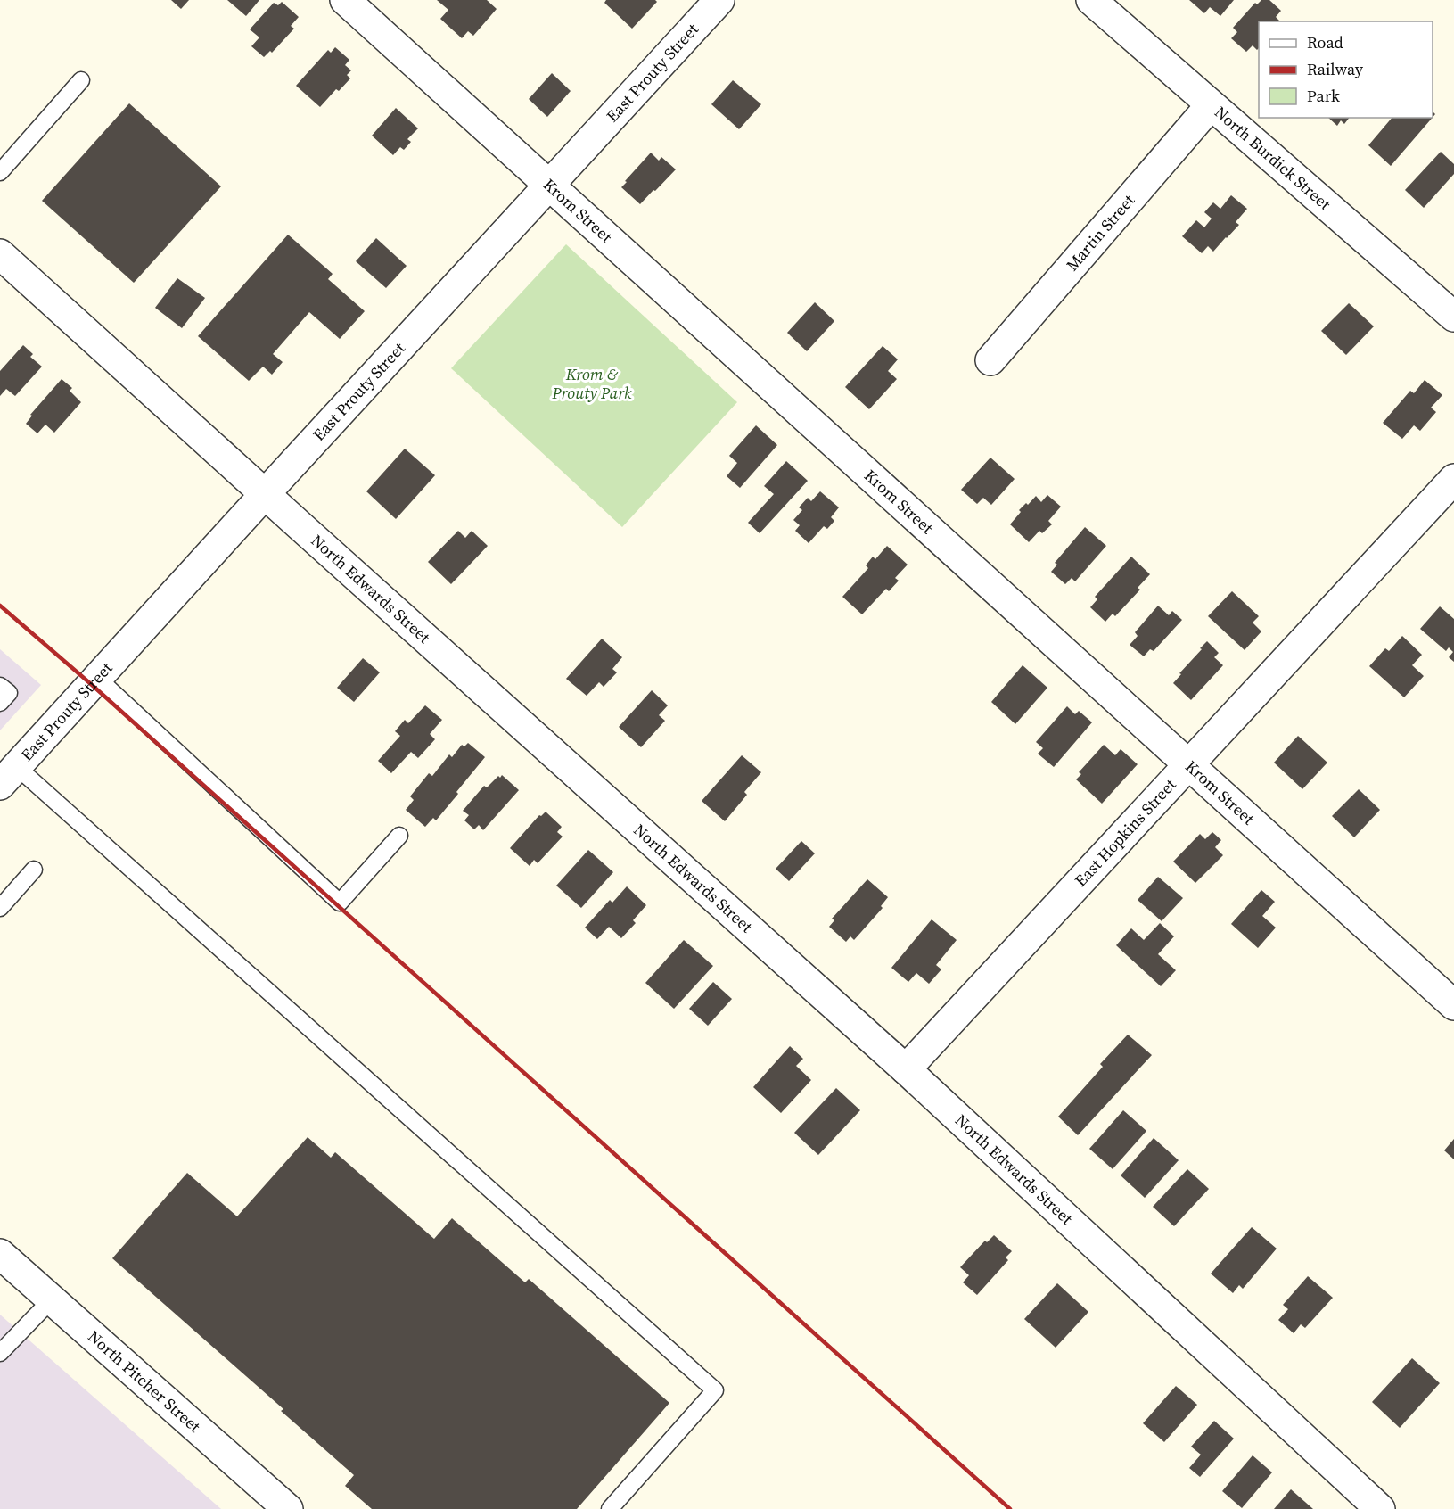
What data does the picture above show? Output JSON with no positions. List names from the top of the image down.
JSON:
{
  "streets": {
    "street": [
      "East Prouty Street",
      "North Burdick Street",
      "Krom Street",
      "Martin Street",
      "North Edwards Street",
      "East Hopkins Street",
      "North Pitcher Street"
    ]
  },
  "crossings": [
    ["East Prouty Street", "Krom Street"],
    ["East Prouty Street", "North Edwards Street"],
    ["North Burdick Street", "Martin Street"],
    ["Krom Street", "East Hopkins Street"],
    ["North Edwards Street", "East Hopkins Street"]
  ],
  "parks": ["Krom & Prouty Park"],
  "legend": ["Road", "Railway", "Park"]
}
